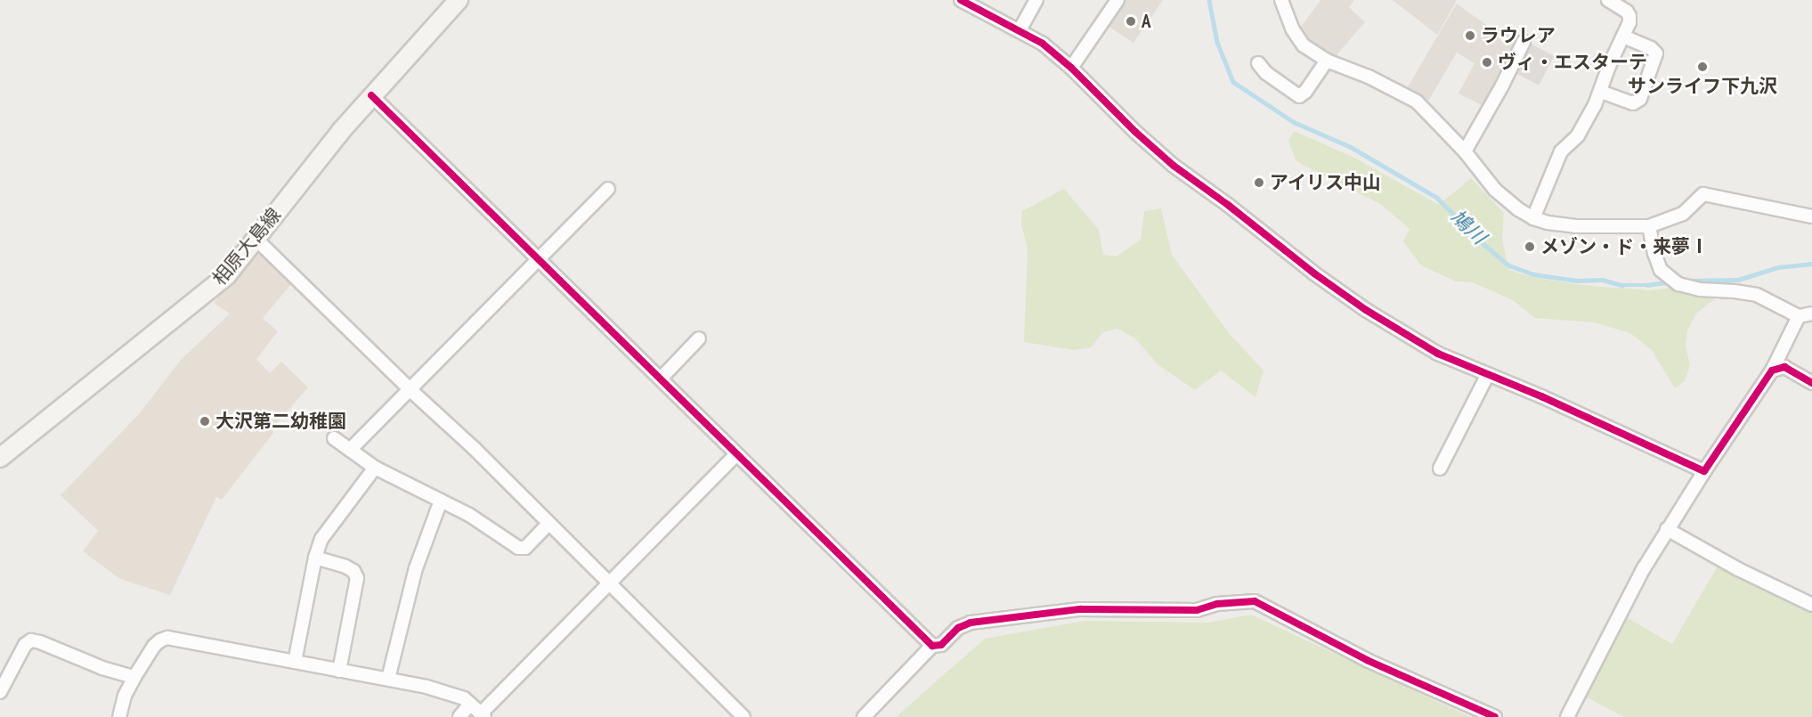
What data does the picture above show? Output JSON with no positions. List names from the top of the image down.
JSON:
{
  "streets": {
    "street": ["相原大島線"]
  },
  "water": ["鳩川"],
  "places": [
    "A",
    "ラウレア",
    "ヴィ・エスターテ",
    "サンライフ下九沢",
    "アイリス中山",
    "メゾン・ド・来夢Ⅰ",
    "大沢第二幼稚園"
  ]
}
